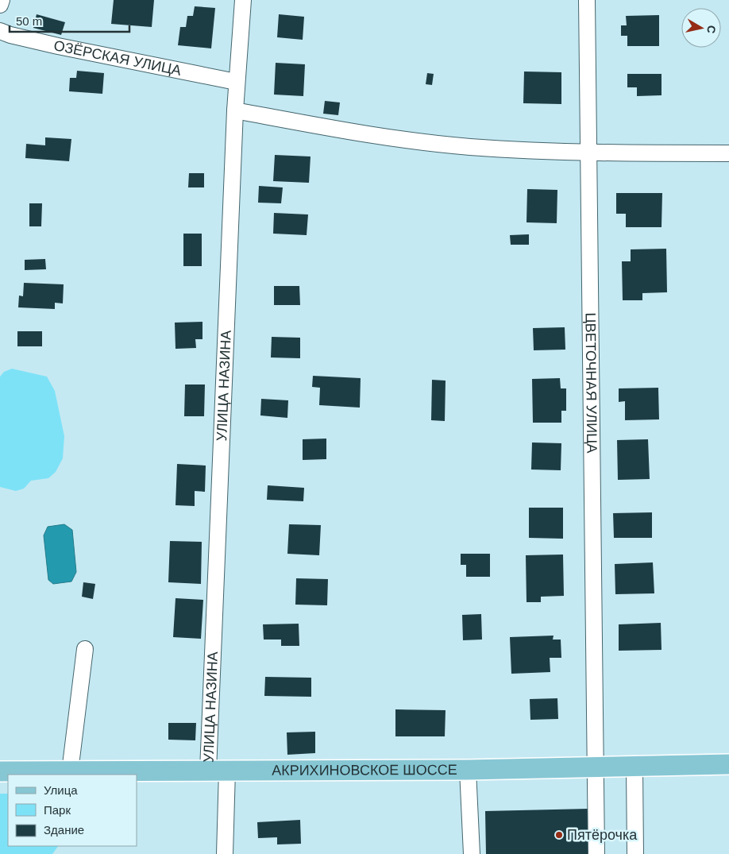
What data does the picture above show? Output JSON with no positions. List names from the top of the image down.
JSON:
{
  "streets": {
    "main road": ["АКРИХИНОВСКОЕ ШОССЕ"],
    "street": ["ОЗЁРСКАЯ УЛИЦА", "ЦВЕТОЧНАЯ УЛИЦА", "УЛИЦА НАЗИНА"]
  },
  "crossings": [
    ["ОЗЁРСКАЯ УЛИЦА", "УЛИЦА НАЗИНА"],
    ["ЦВЕТОЧНАЯ УЛИЦА", "АКРИХИНОВСКОЕ ШОССЕ"],
    ["УЛИЦА НАЗИНА", "АКРИХИНОВСКОЕ ШОССЕ"]
  ],
  "places": ["Пятёрочка"],
  "legend": ["Улица", "Парк", "Здание"],
  "scale_bar": "50 m",
  "north": "right"
}
